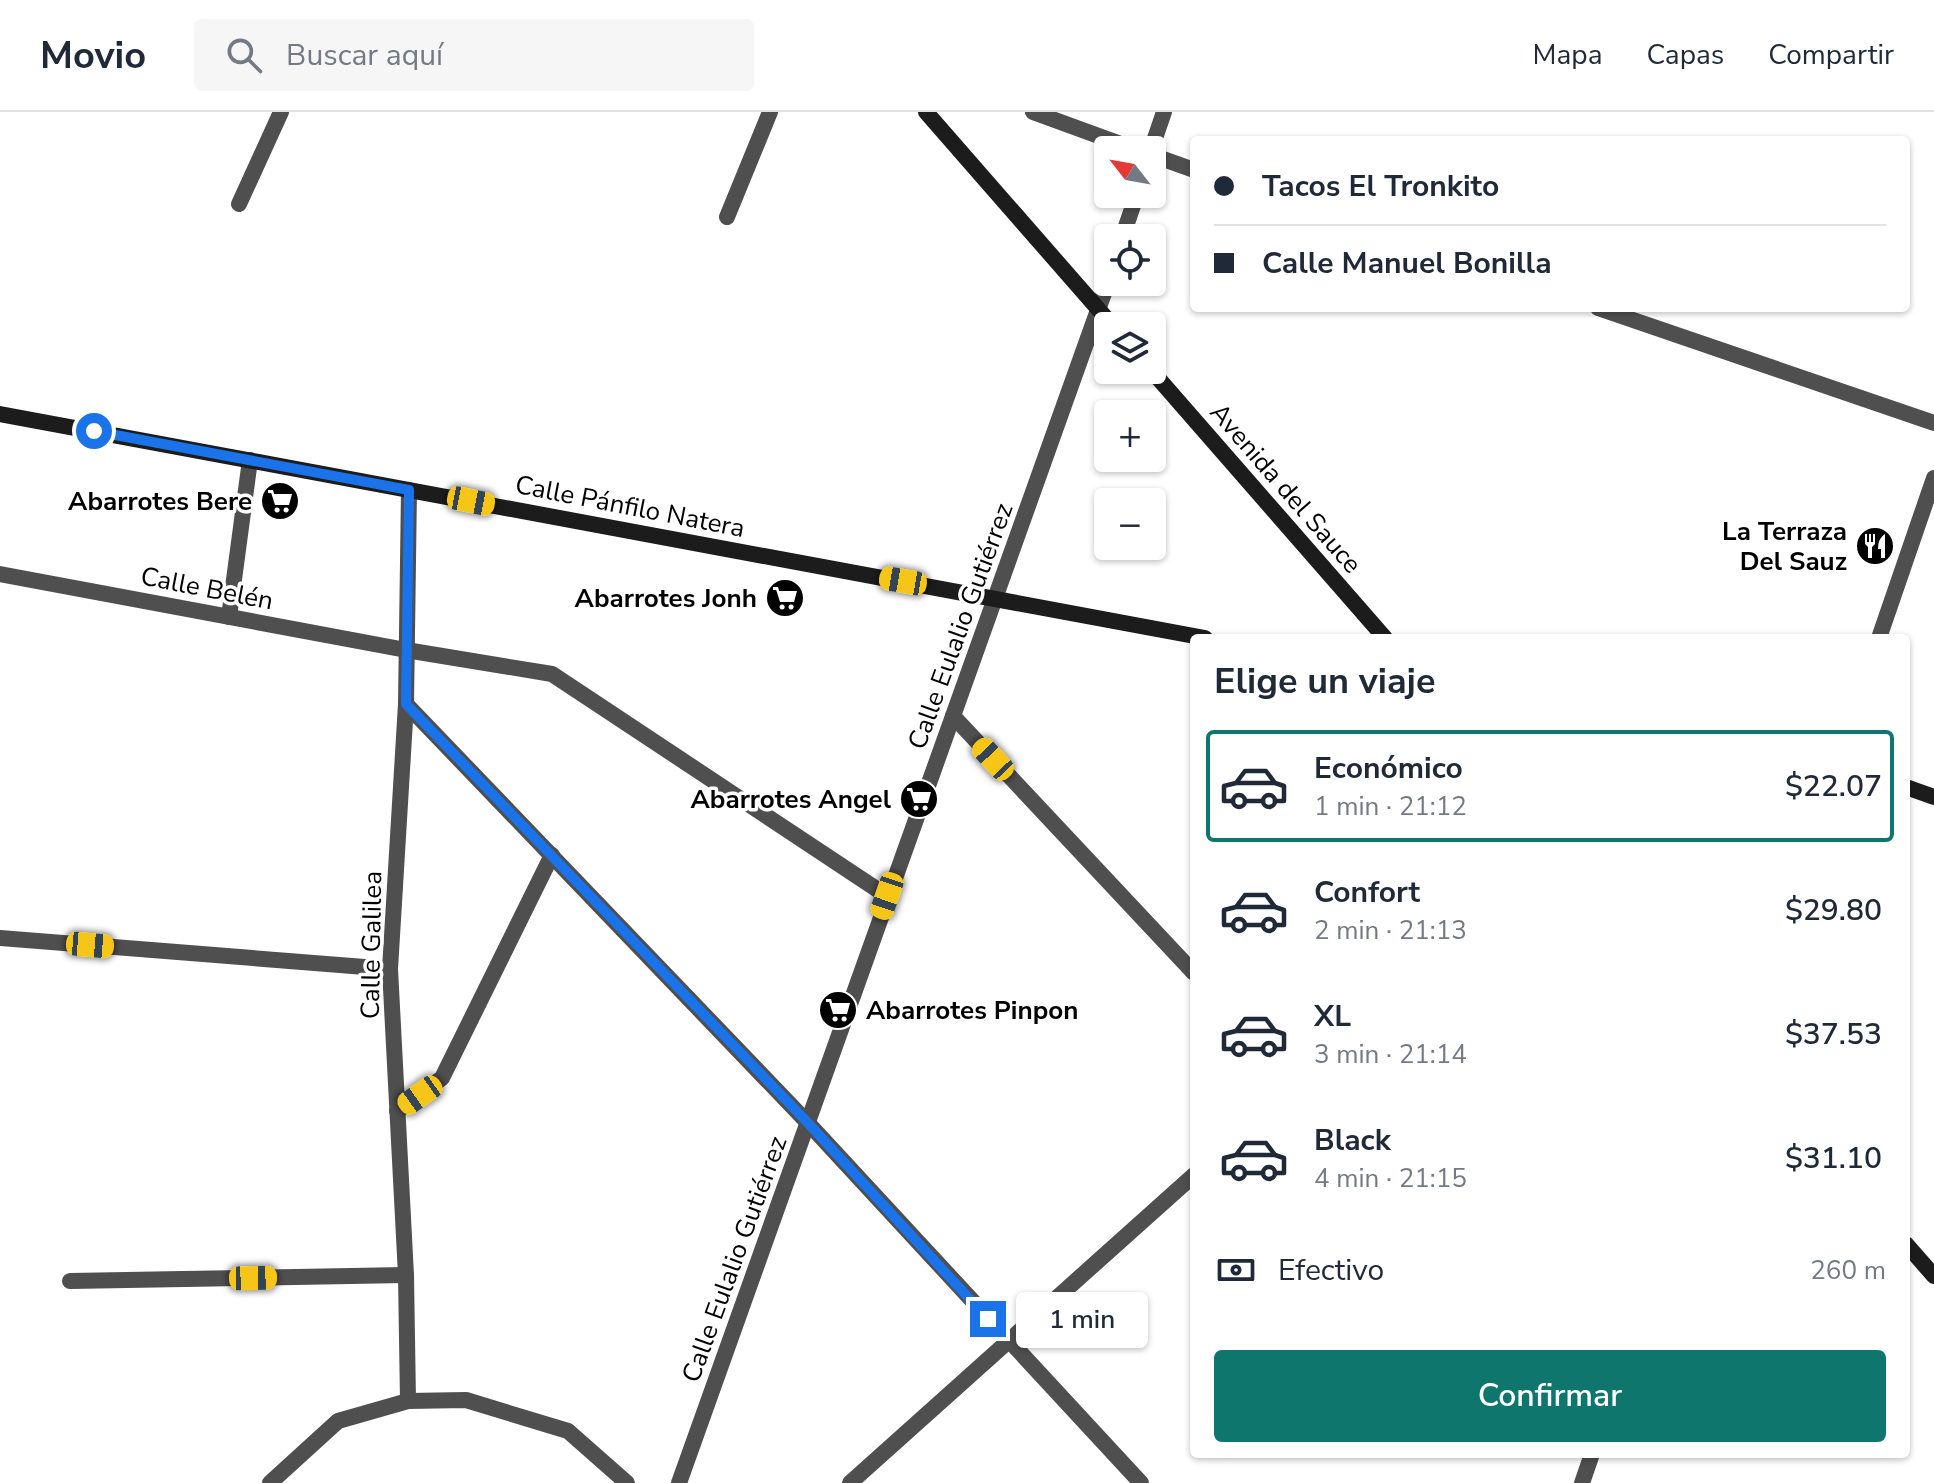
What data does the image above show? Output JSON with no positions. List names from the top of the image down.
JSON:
{
  "streets": {
    "main road": ["Avenida del Sauce", "Calle Pánfilo Natera"],
    "street": ["Calle Belén", "Calle Eulalio Gutiérrez", "Calle Galilea"]
  },
  "crossings": [
    ["Calle Pánfilo Natera", "Calle Eulalio Gutiérrez"],
    ["Calle Pánfilo Natera", "Calle Galilea"],
    ["Calle Belén", "Calle Eulalio Gutiérrez"],
    ["Calle Belén", "Calle Galilea"]
  ],
  "places": {
    "supermarket": [
      "Abarrotes Bere",
      "Abarrotes Jonh",
      "Abarrotes Angel",
      "Abarrotes Pinpon"
    ],
    "restaurant": ["La Terraza Del Sauz"]
  },
  "north": "top left",
  "page": {
    "header": "Movio",
    "search": "Buscar aquí",
    "nav": ["Mapa", "Capas", "Compartir"],
    "map_buttons": ["+", "−"],
    "banner": ["Tacos El Tronkito", "Calle Manuel Bonilla"],
    "heading": "Elige un viaje",
    "list": [
      {
        "name": "Económico",
        "note": "1 min · 21:12",
        "value": "$22.07"
      },
      {
        "name": "Confort",
        "note": "2 min · 21:13",
        "value": "$29.80"
      },
      {
        "name": "XL",
        "note": "3 min · 21:14",
        "value": "$37.53"
      },
      {
        "name": "Black",
        "note": "4 min · 21:15",
        "value": "$31.10"
      }
    ],
    "pay": ["Efectivo", "260 m"],
    "bubble": "1 min",
    "buttons": "Confirmar"
  }
}
